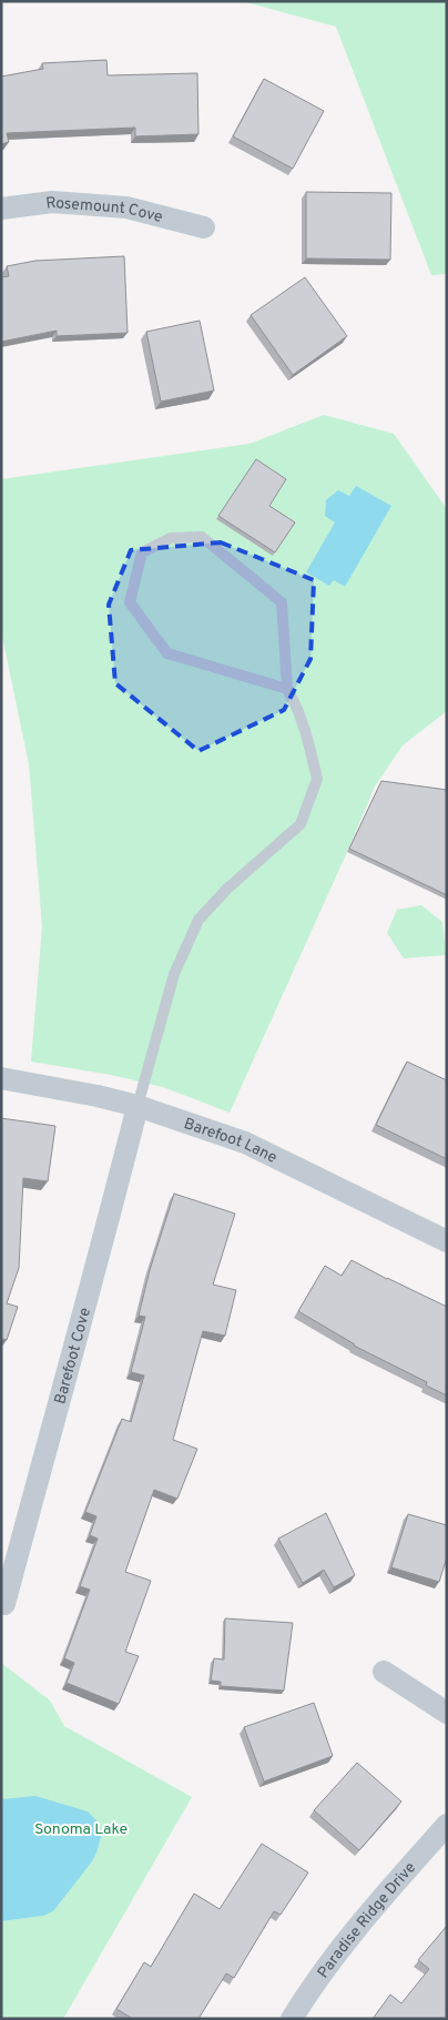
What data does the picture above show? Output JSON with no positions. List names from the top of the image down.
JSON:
{
  "streets": {
    "street": [
      "Rosemount Cove",
      "Barefoot Lane",
      "Barefoot Cove",
      "Paradise Ridge Drive"
    ]
  },
  "crossings": [
    ["Barefoot Lane", "Barefoot Cove"]
  ],
  "parks": ["Sonoma Lake"]
}
